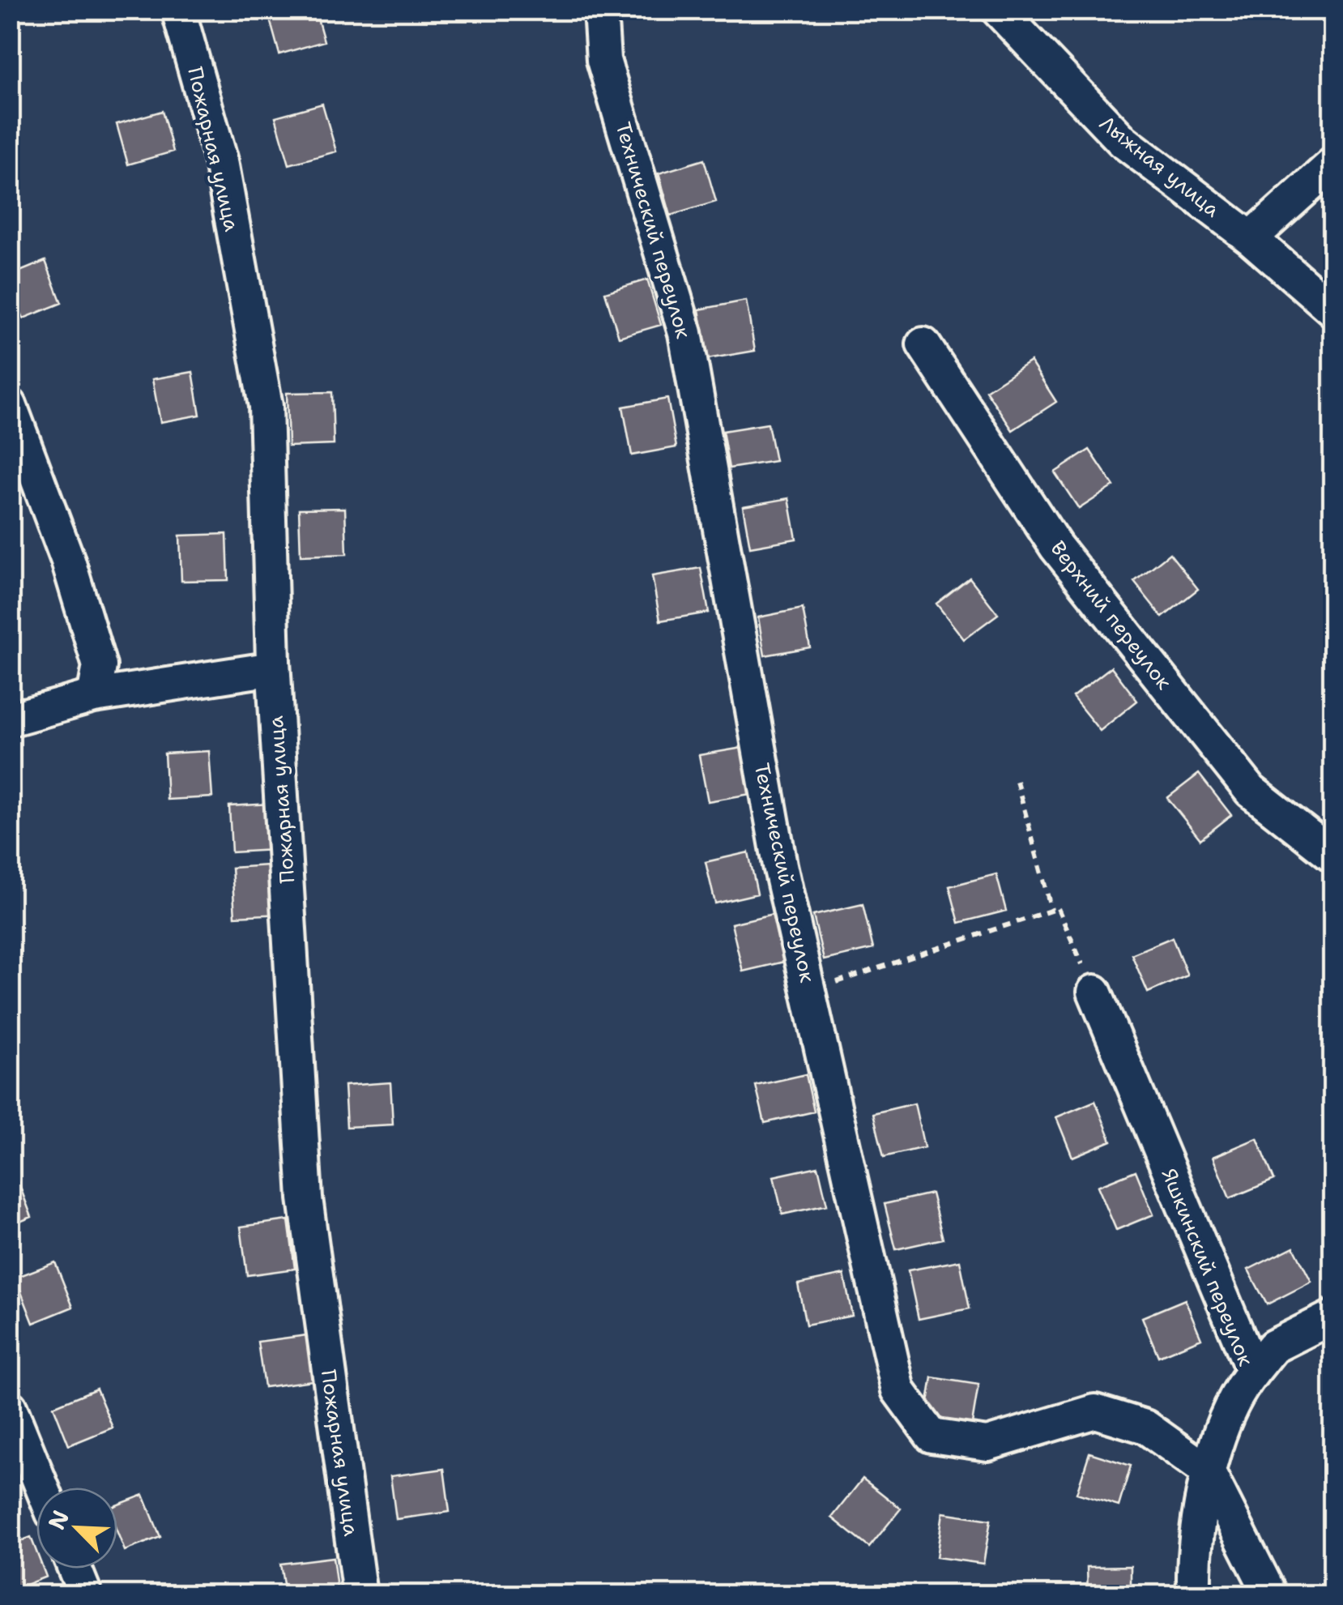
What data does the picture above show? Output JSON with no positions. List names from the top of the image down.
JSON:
{
  "streets": {
    "street": [
      "Пожарная улица",
      "Лыжная улица",
      "Технический переулок",
      "Верхний переулок",
      "Яшкинский переулок"
    ]
  },
  "crossings": [
    ["Технический переулок", "Яшкинский переулок"]
  ],
  "north": "top left"
}
